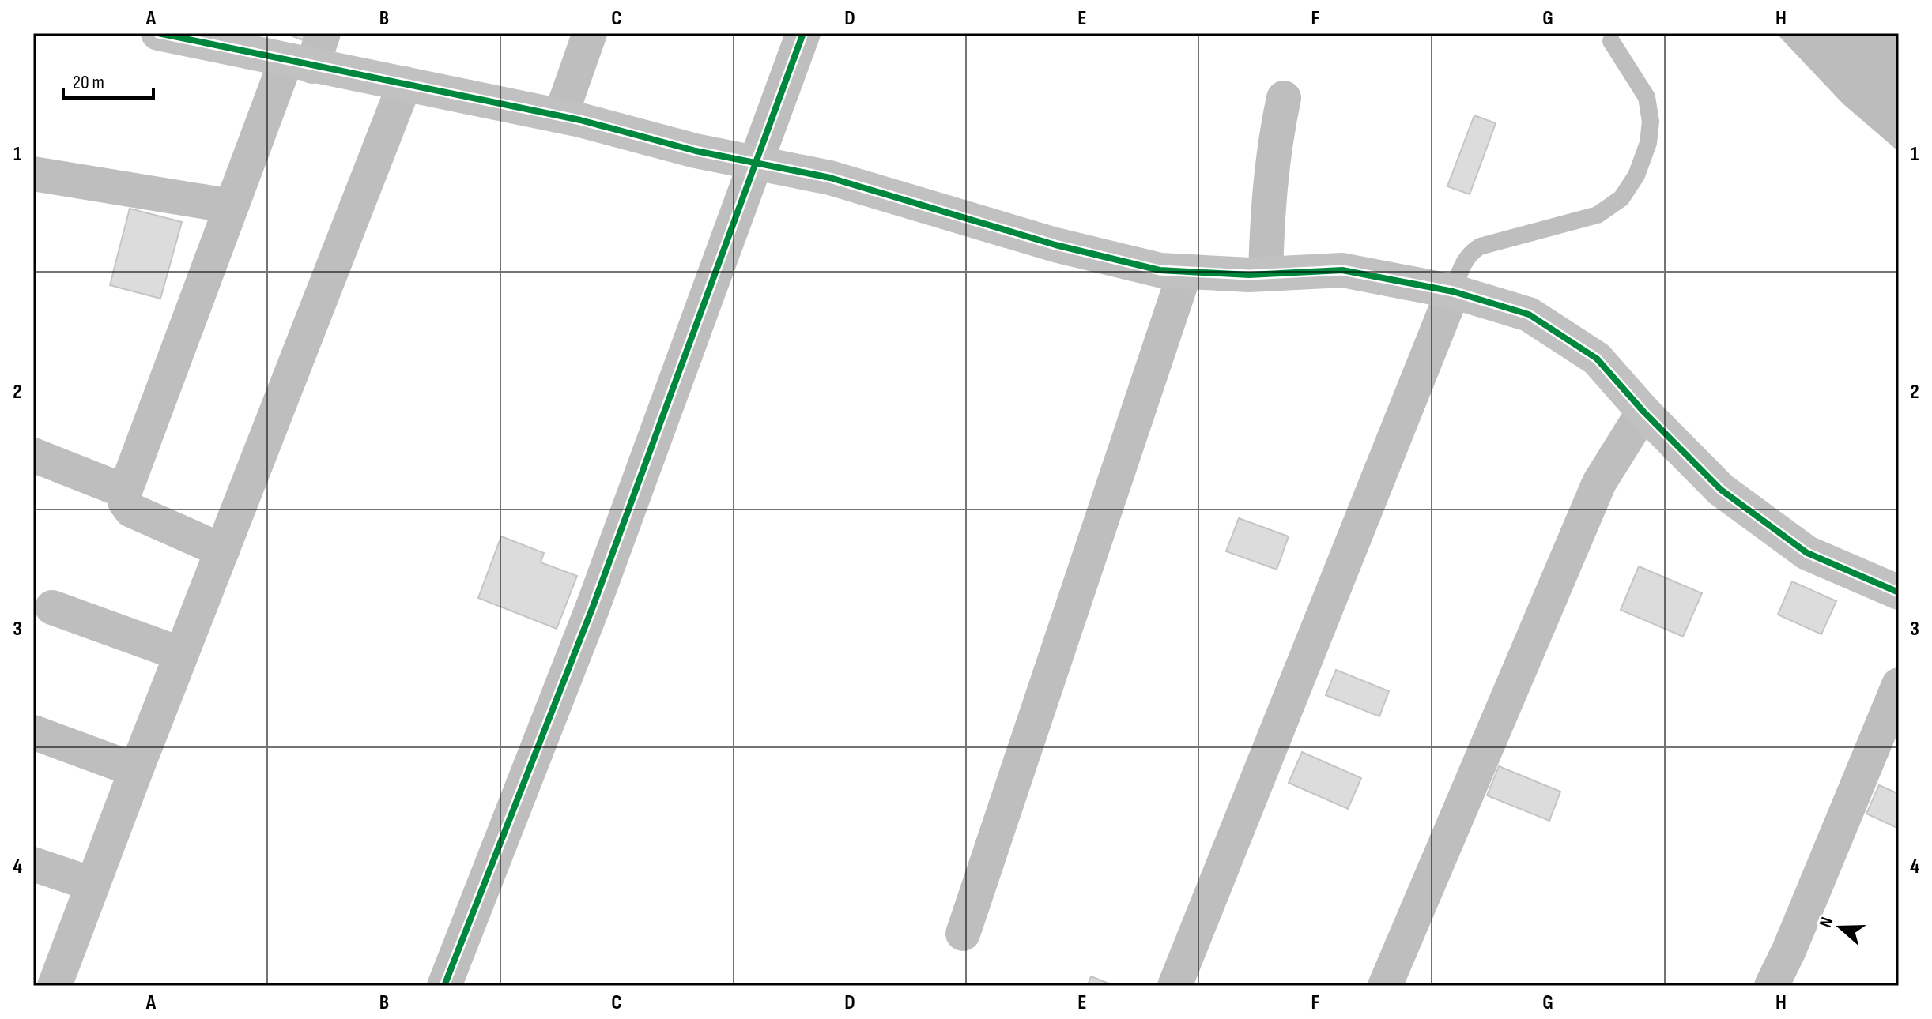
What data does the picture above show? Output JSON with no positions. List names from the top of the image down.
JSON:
{
  "scale_bar": "20 m",
  "north": "left",
  "grid": {
    "columns": [
      "A",
      "B",
      "C",
      "D",
      "E",
      "F",
      "G",
      "H"
    ],
    "rows": [
      "1",
      "2",
      "3",
      "4"
    ]
  }
}
